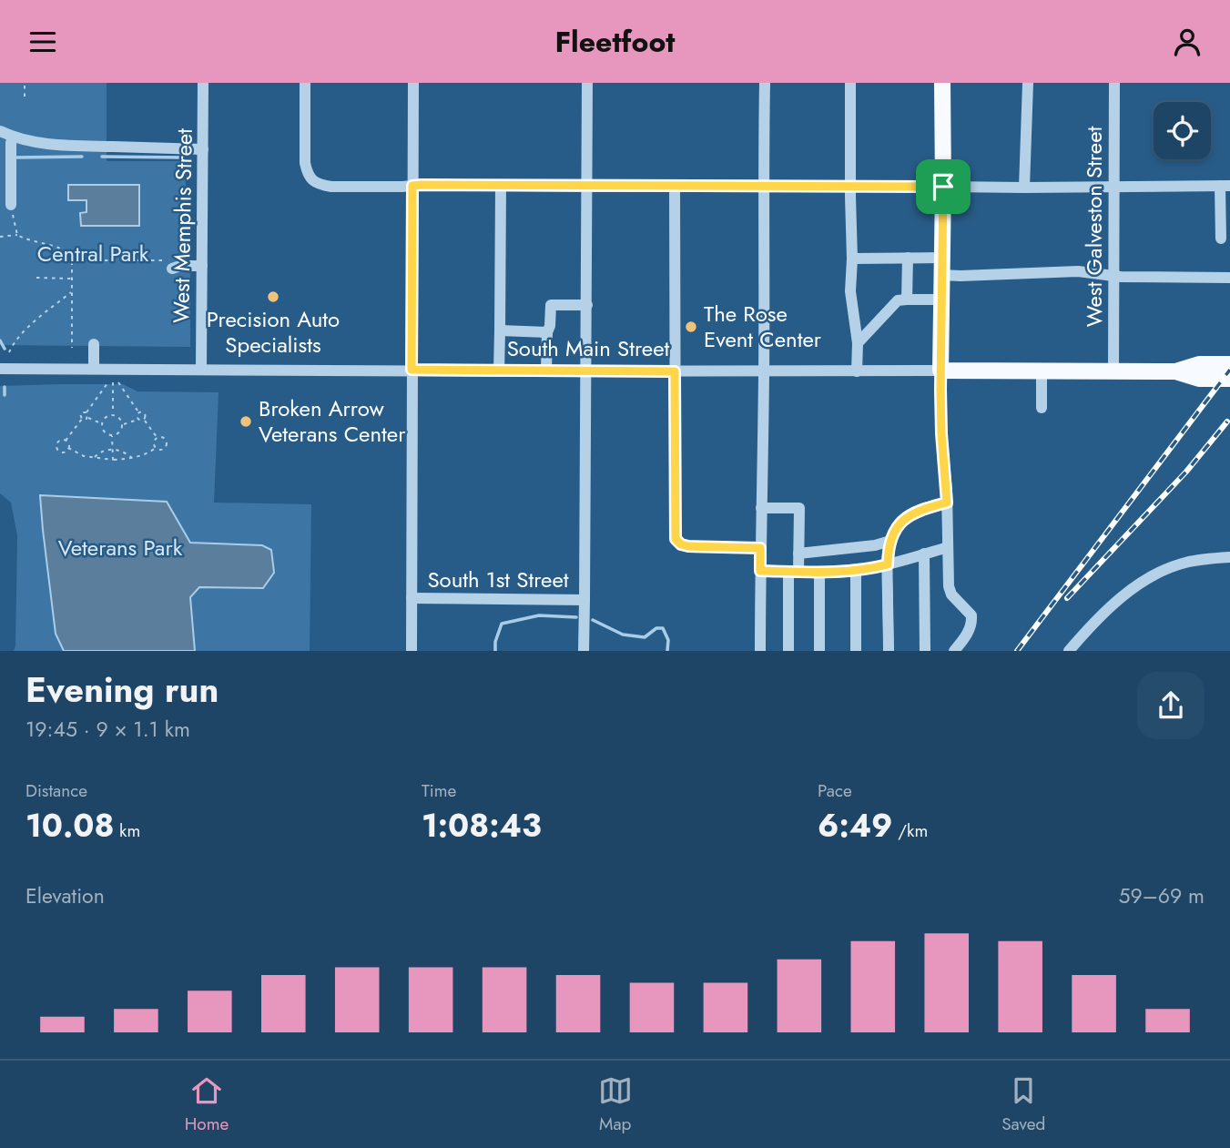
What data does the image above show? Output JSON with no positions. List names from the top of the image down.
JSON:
{
  "streets": {
    "main road": ["South Main Street"],
    "street": ["West Memphis Street", "West Galveston Street", "South 1st Street"]
  },
  "crossings": [
    ["West Memphis Street", "South Main Street"],
    ["West Galveston Street", "South Main Street"]
  ],
  "parks": ["Central Park", "Veterans Park"],
  "places": ["Precision Auto Specialists", "The Rose Event Center", "Broken Arrow Veterans Center"],
  "page": {
    "header": "Fleetfoot",
    "heading": ["Evening run", "19:45 · 9 × 1.1 km"],
    "stats": [
      ["Distance", "10.08 km"],
      ["Time", "1:08:43"],
      ["Pace", "6:49 /km"]
    ],
    "chart": ["Elevation", "59–69 m"],
    "tabs": ["Home", "Map", "Saved"]
  }
}
